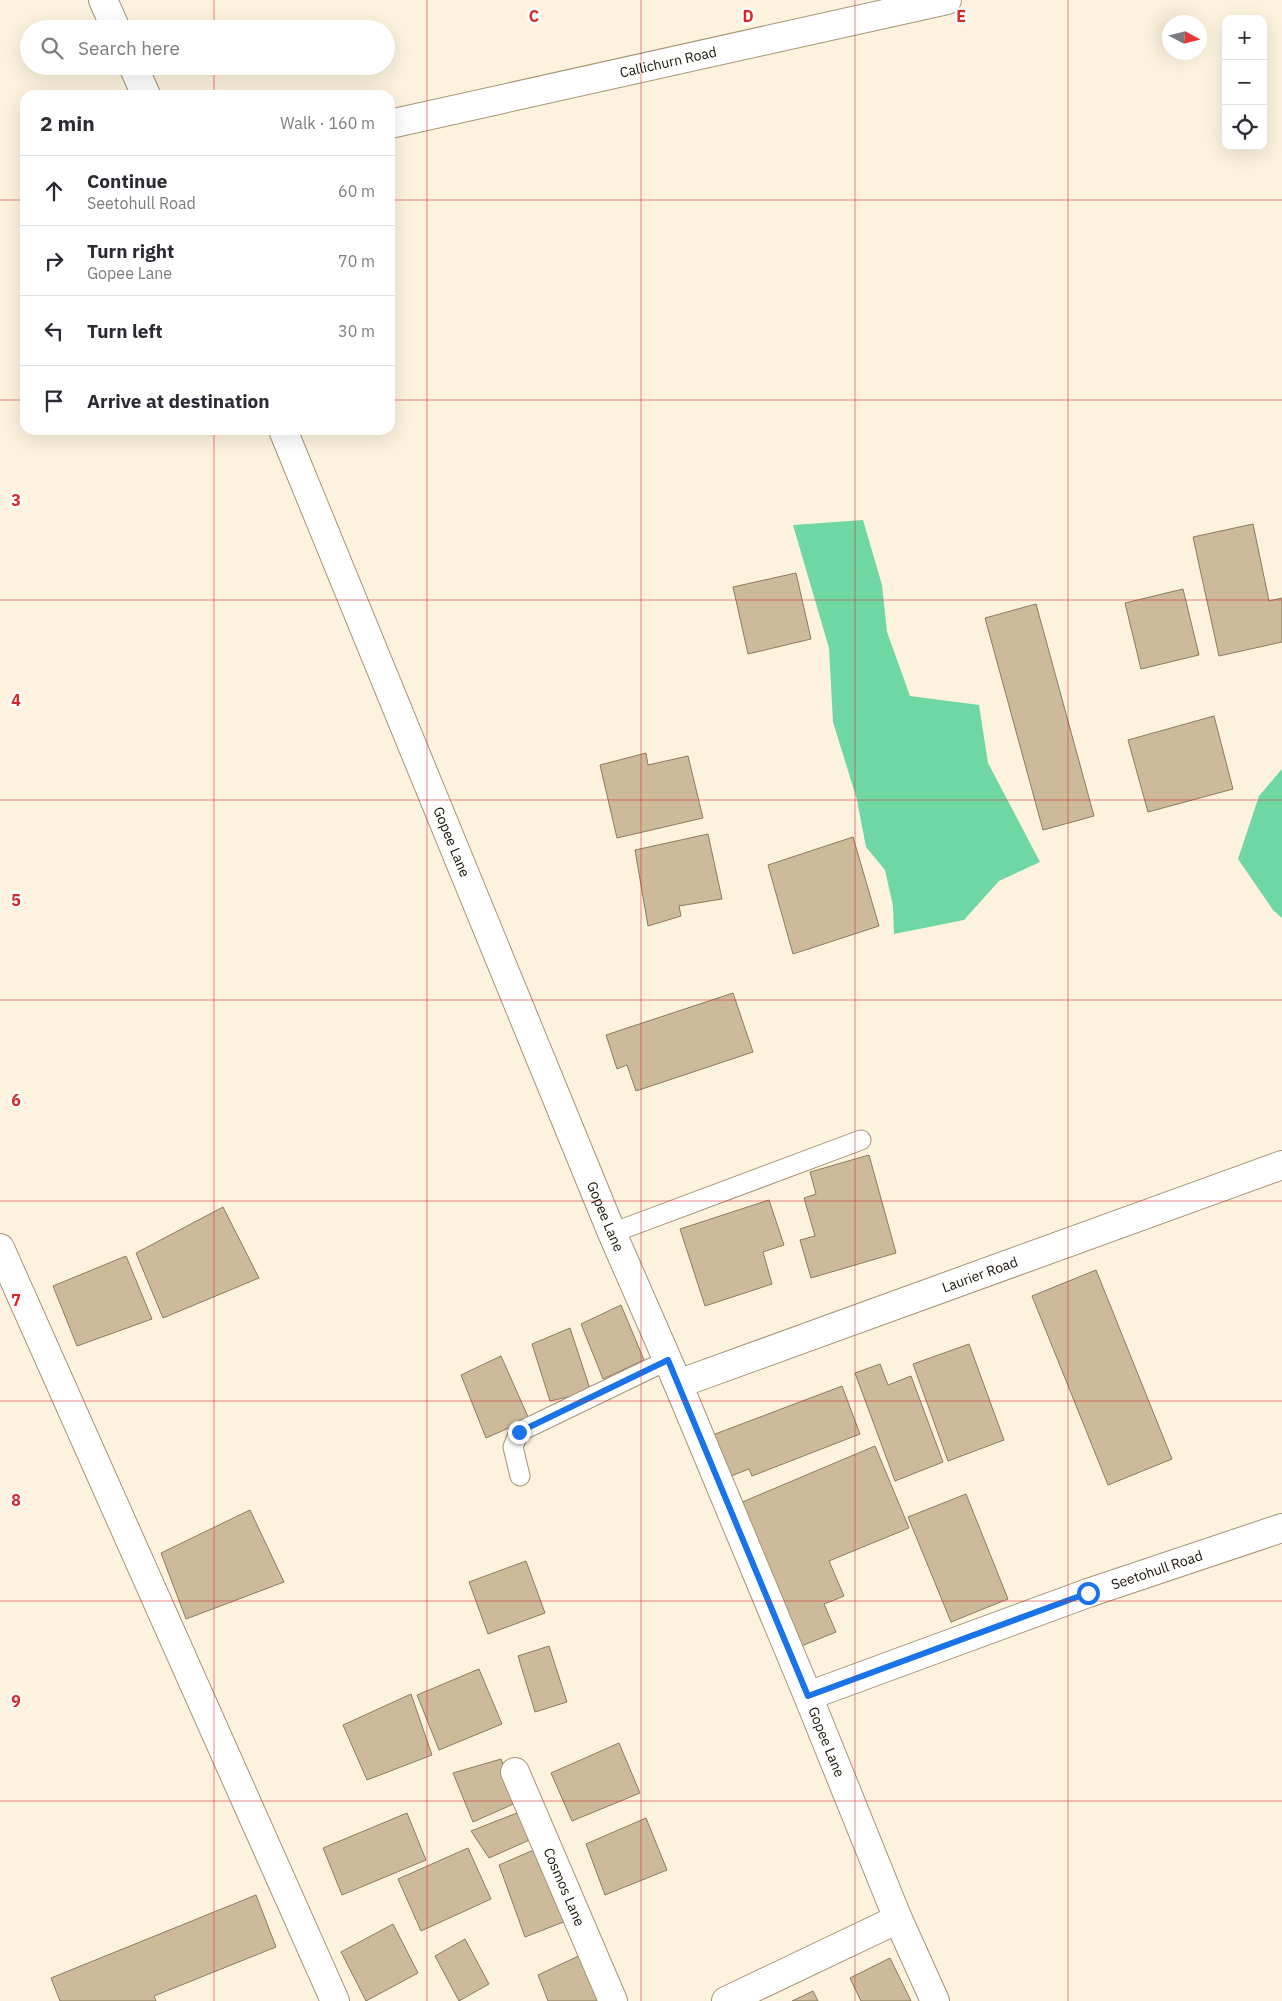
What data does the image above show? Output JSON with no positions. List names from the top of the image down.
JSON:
{
  "streets": {
    "street": [
      "Callichurn Road",
      "Gopee Lane",
      "Laurier Road",
      "Seetohull Road",
      "Cosmos Lane"
    ]
  },
  "crossings": [
    ["Gopee Lane", "Laurier Road"],
    ["Gopee Lane", "Seetohull Road"]
  ],
  "north": "right",
  "page": {
    "map_buttons": ["+", "−"],
    "search": "Search here",
    "heading": ["2 min", "Walk · 160 m"],
    "list": [
      ["Continue", "Seetohull Road", "60 m"],
      ["Turn right", "Gopee Lane", "70 m"],
      ["Turn left", "30 m"],
      "Arrive at destination"
    ]
  },
  "grid": {
    "columns": ["C", "D", "E"],
    "rows": [
      "3",
      "4",
      "5",
      "6",
      "7",
      "8",
      "9"
    ]
  }
}
